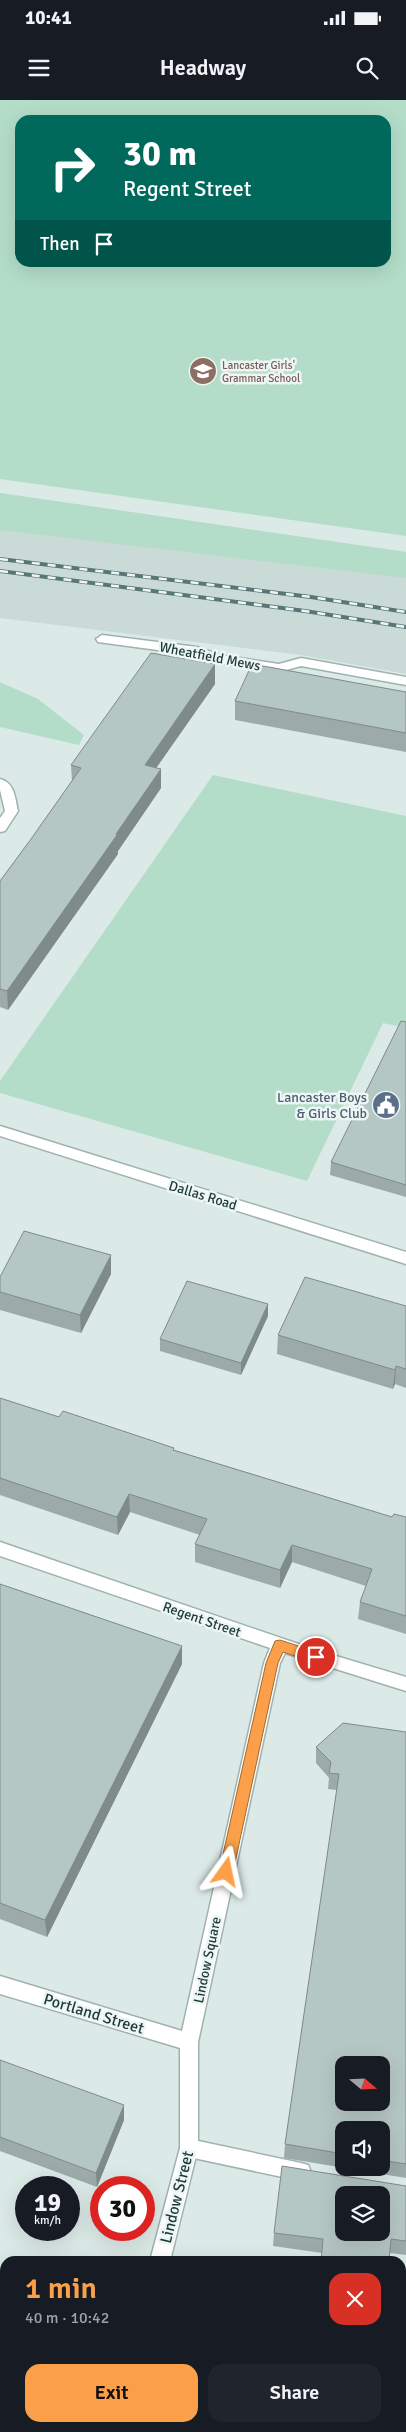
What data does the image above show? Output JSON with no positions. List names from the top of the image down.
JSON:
{
  "streets": {
    "street": [
      "Wheatfield Mews",
      "Dallas Road",
      "Regent Street",
      "Lindow Square",
      "Portland Street",
      "Lindow Street"
    ]
  },
  "crossings": [
    ["Regent Street", "Lindow Square"],
    ["Lindow Square", "Portland Street"],
    ["Lindow Square", "Lindow Street"],
    ["Portland Street", "Lindow Street"]
  ],
  "places": {
    "school or university": ["Lancaster Girls' Grammar School"],
    "public building": ["Lancaster Boys & Girls Club"]
  },
  "north": "right",
  "page": {
    "status": "10:41",
    "header": "Headway",
    "turn": ["30 m", "Regent Street"],
    "then": "Then",
    "speed": "19 km/h",
    "limit": "30",
    "heading": ["1 min", "40 m · 10:42"],
    "buttons": ["Exit", "Share"]
  }
}
